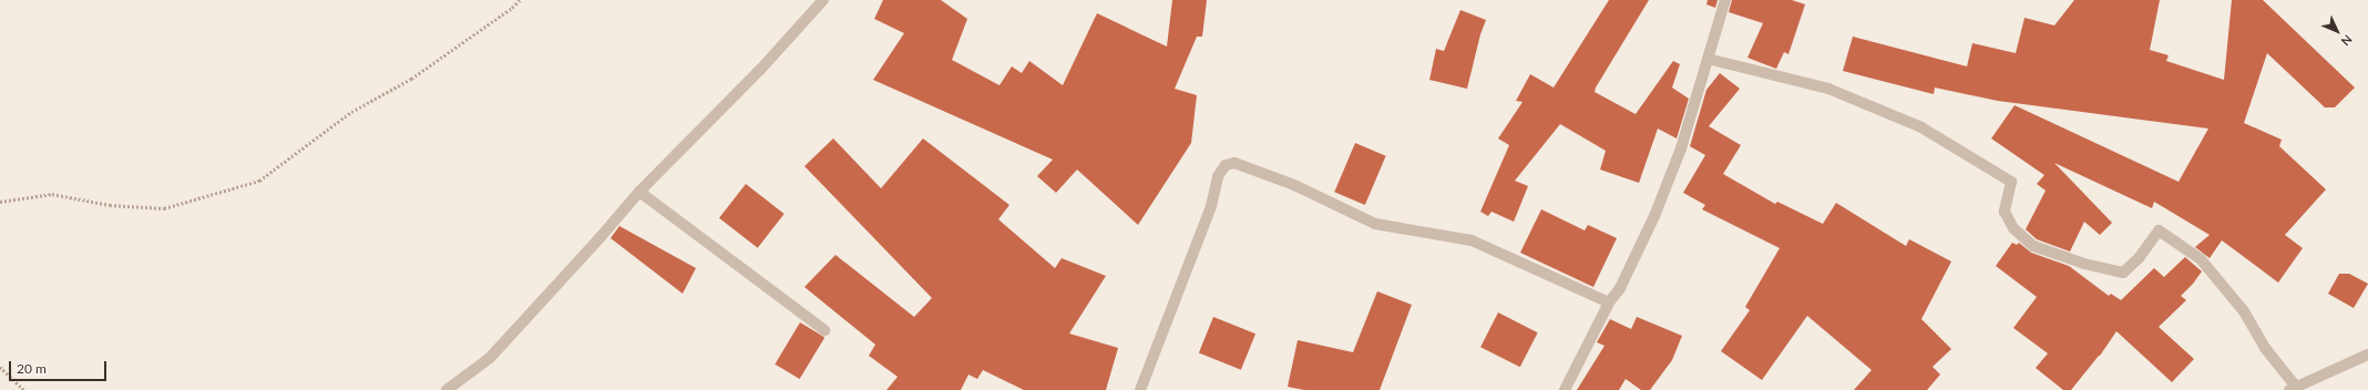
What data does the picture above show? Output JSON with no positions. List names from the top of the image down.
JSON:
{
  "scale_bar": "20 m",
  "north": "bottom right"
}
